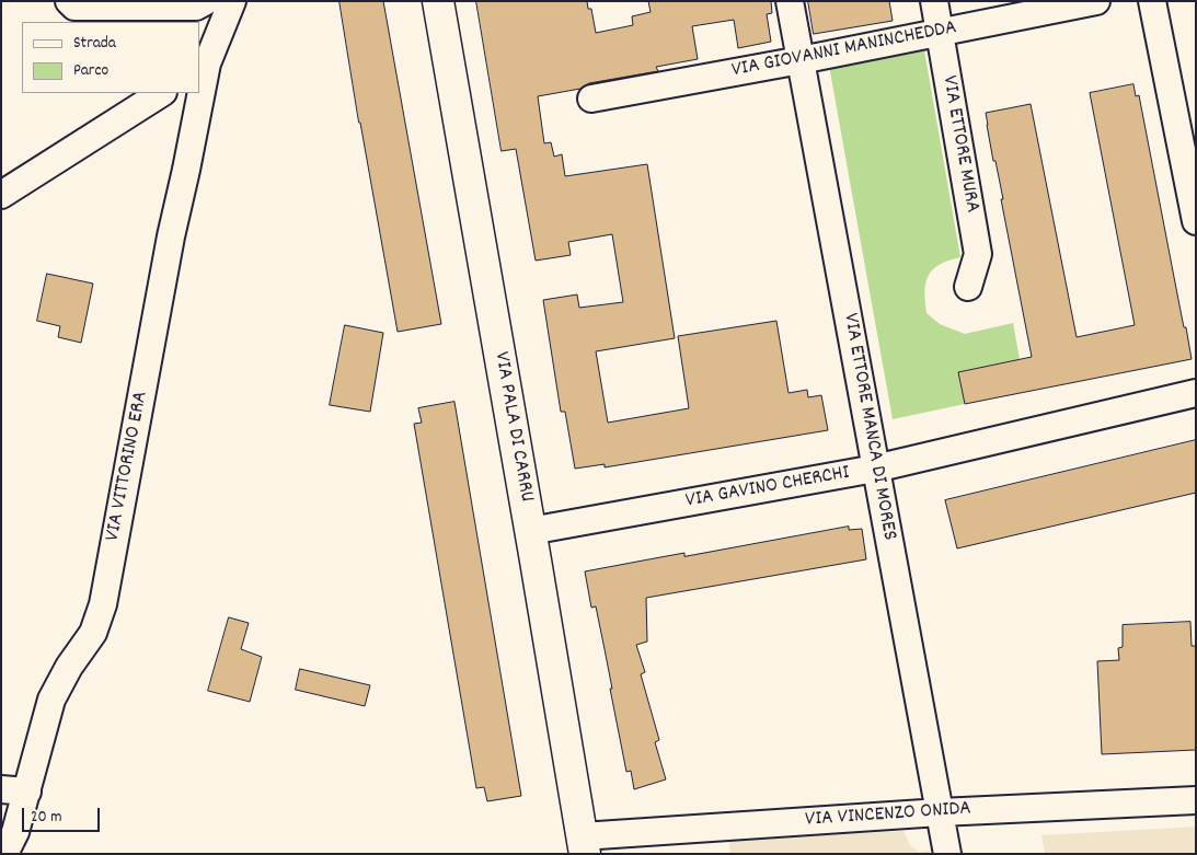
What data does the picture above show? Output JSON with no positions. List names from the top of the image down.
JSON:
{
  "streets": {
    "street": [
      "VIA GIOVANNI MANINCHEDDA",
      "VIA ETTORE MURA",
      "VIA PALA DI CARRU",
      "VIA ETTORE MANCA DI MORES",
      "VIA VITTORINO ERA",
      "VIA GAVINO CHERCHI",
      "VIA VINCENZO ONIDA"
    ]
  },
  "crossings": [
    ["VIA GIOVANNI MANINCHEDDA", "VIA ETTORE MURA"],
    ["VIA GIOVANNI MANINCHEDDA", "VIA ETTORE MANCA DI MORES"],
    ["VIA PALA DI CARRU", "VIA GAVINO CHERCHI"],
    ["VIA PALA DI CARRU", "VIA VINCENZO ONIDA"],
    ["VIA ETTORE MANCA DI MORES", "VIA GAVINO CHERCHI"],
    ["VIA ETTORE MANCA DI MORES", "VIA VINCENZO ONIDA"]
  ],
  "legend": ["Strada", "Parco"],
  "scale_bar": "20 m"
}
